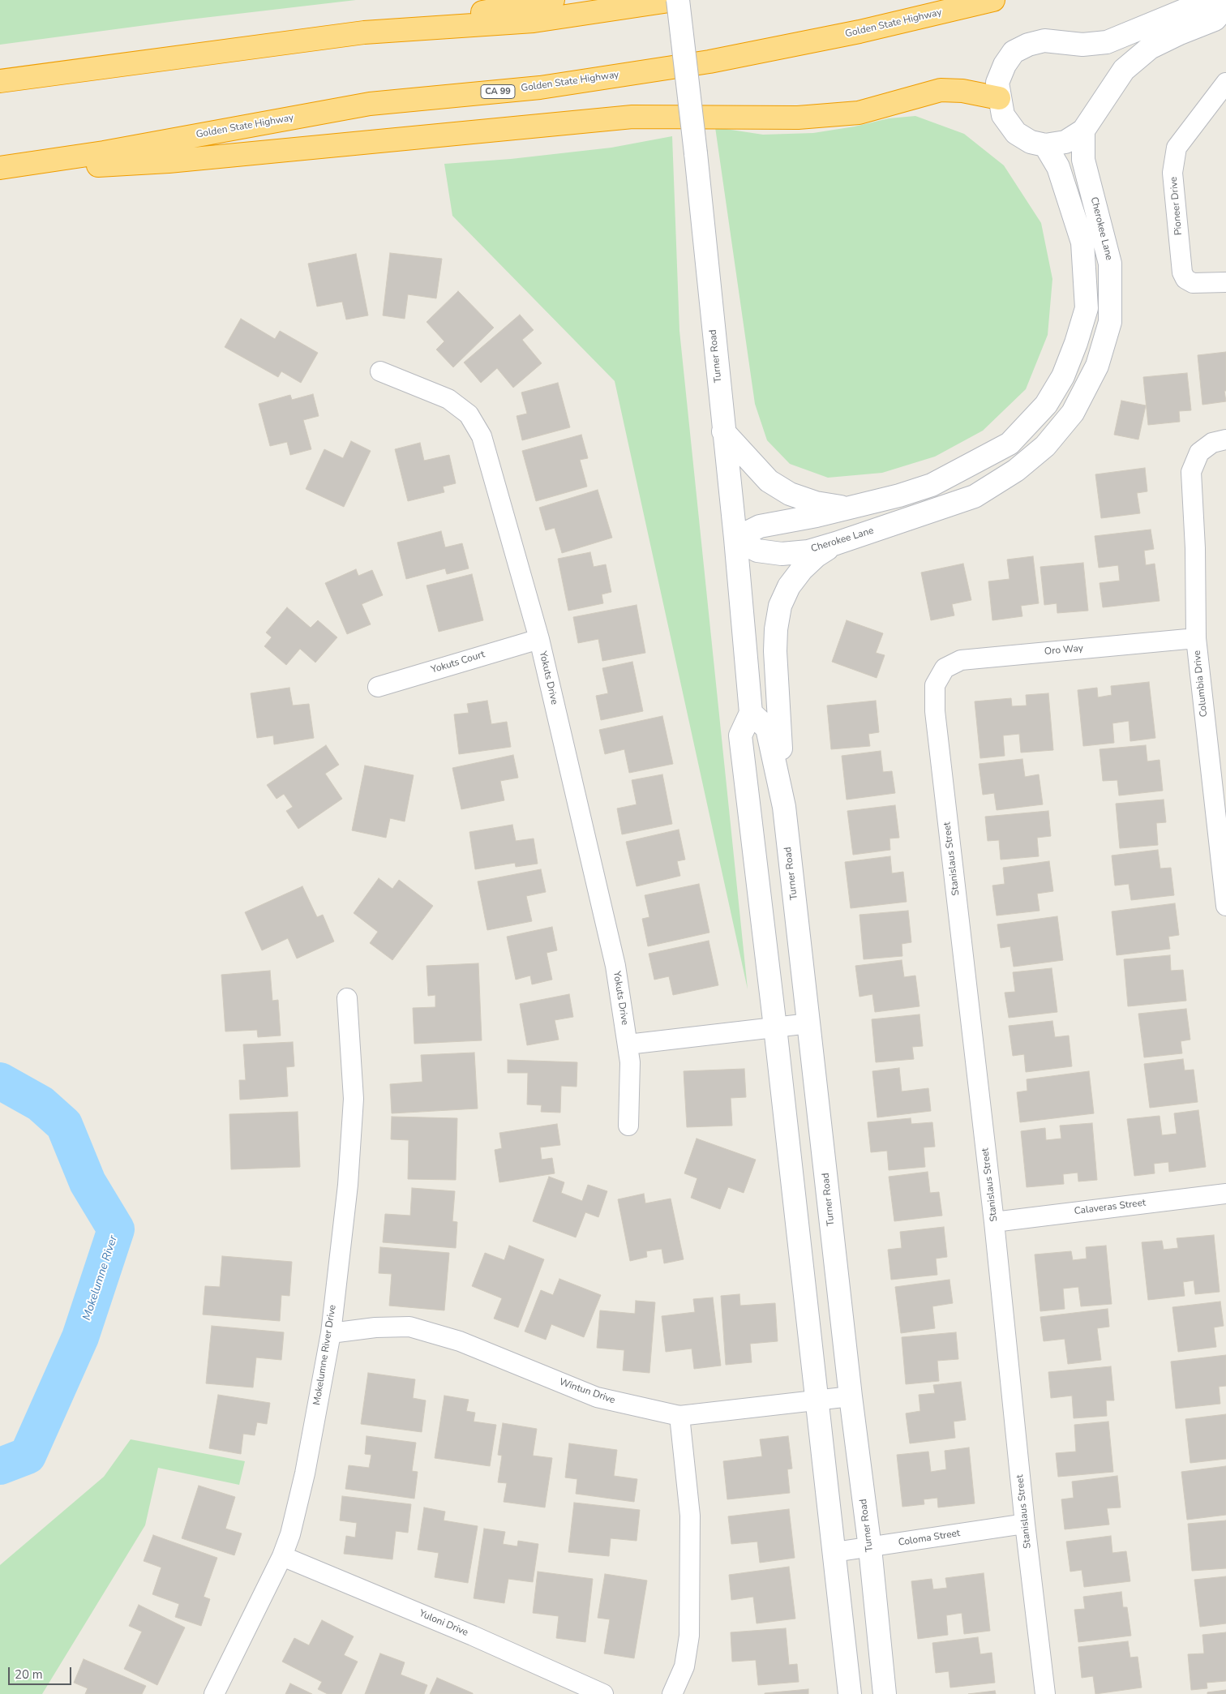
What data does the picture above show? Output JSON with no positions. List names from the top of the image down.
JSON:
{
  "streets": {
    "highway": ["Golden State Highway", "CA 99"],
    "main road": ["Cherokee Lane", "Turner Road"],
    "street": [
      "Pioneer Drive",
      "Oro Way",
      "Yokuts Court",
      "Yokuts Drive",
      "Columbia Drive",
      "Stanislaus Street",
      "Calaveras Street",
      "Mokelumne River Drive",
      "Wintun Drive",
      "Coloma Street",
      "Yuloni Drive"
    ]
  },
  "crossings": [
    ["Cherokee Lane", "Turner Road"],
    ["Turner Road", "Wintun Drive"],
    ["Turner Road", "Coloma Street"],
    ["Oro Way", "Columbia Drive"],
    ["Oro Way", "Stanislaus Street"],
    ["Yokuts Court", "Yokuts Drive"],
    ["Stanislaus Street", "Calaveras Street"],
    ["Stanislaus Street", "Coloma Street"],
    ["Mokelumne River Drive", "Wintun Drive"],
    ["Mokelumne River Drive", "Yuloni Drive"]
  ],
  "water": ["Mokelumne River"],
  "scale_bar": "20 m"
}
